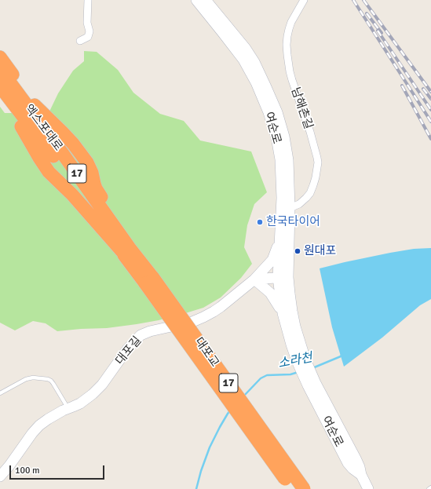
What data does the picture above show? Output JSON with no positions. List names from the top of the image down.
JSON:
{
  "streets": {
    "highway": ["엑스포대로", "17", "대포교"],
    "street": ["남해촌길", "여순로", "대포길"]
  },
  "crossings": [
    ["남해촌길", "여순로"],
    ["엑스포대로", "대포교"],
    ["여순로", "대포길"]
  ],
  "water": ["소라천"],
  "places": ["한국타이어", "원대포"],
  "scale_bar": "100 m"
}
